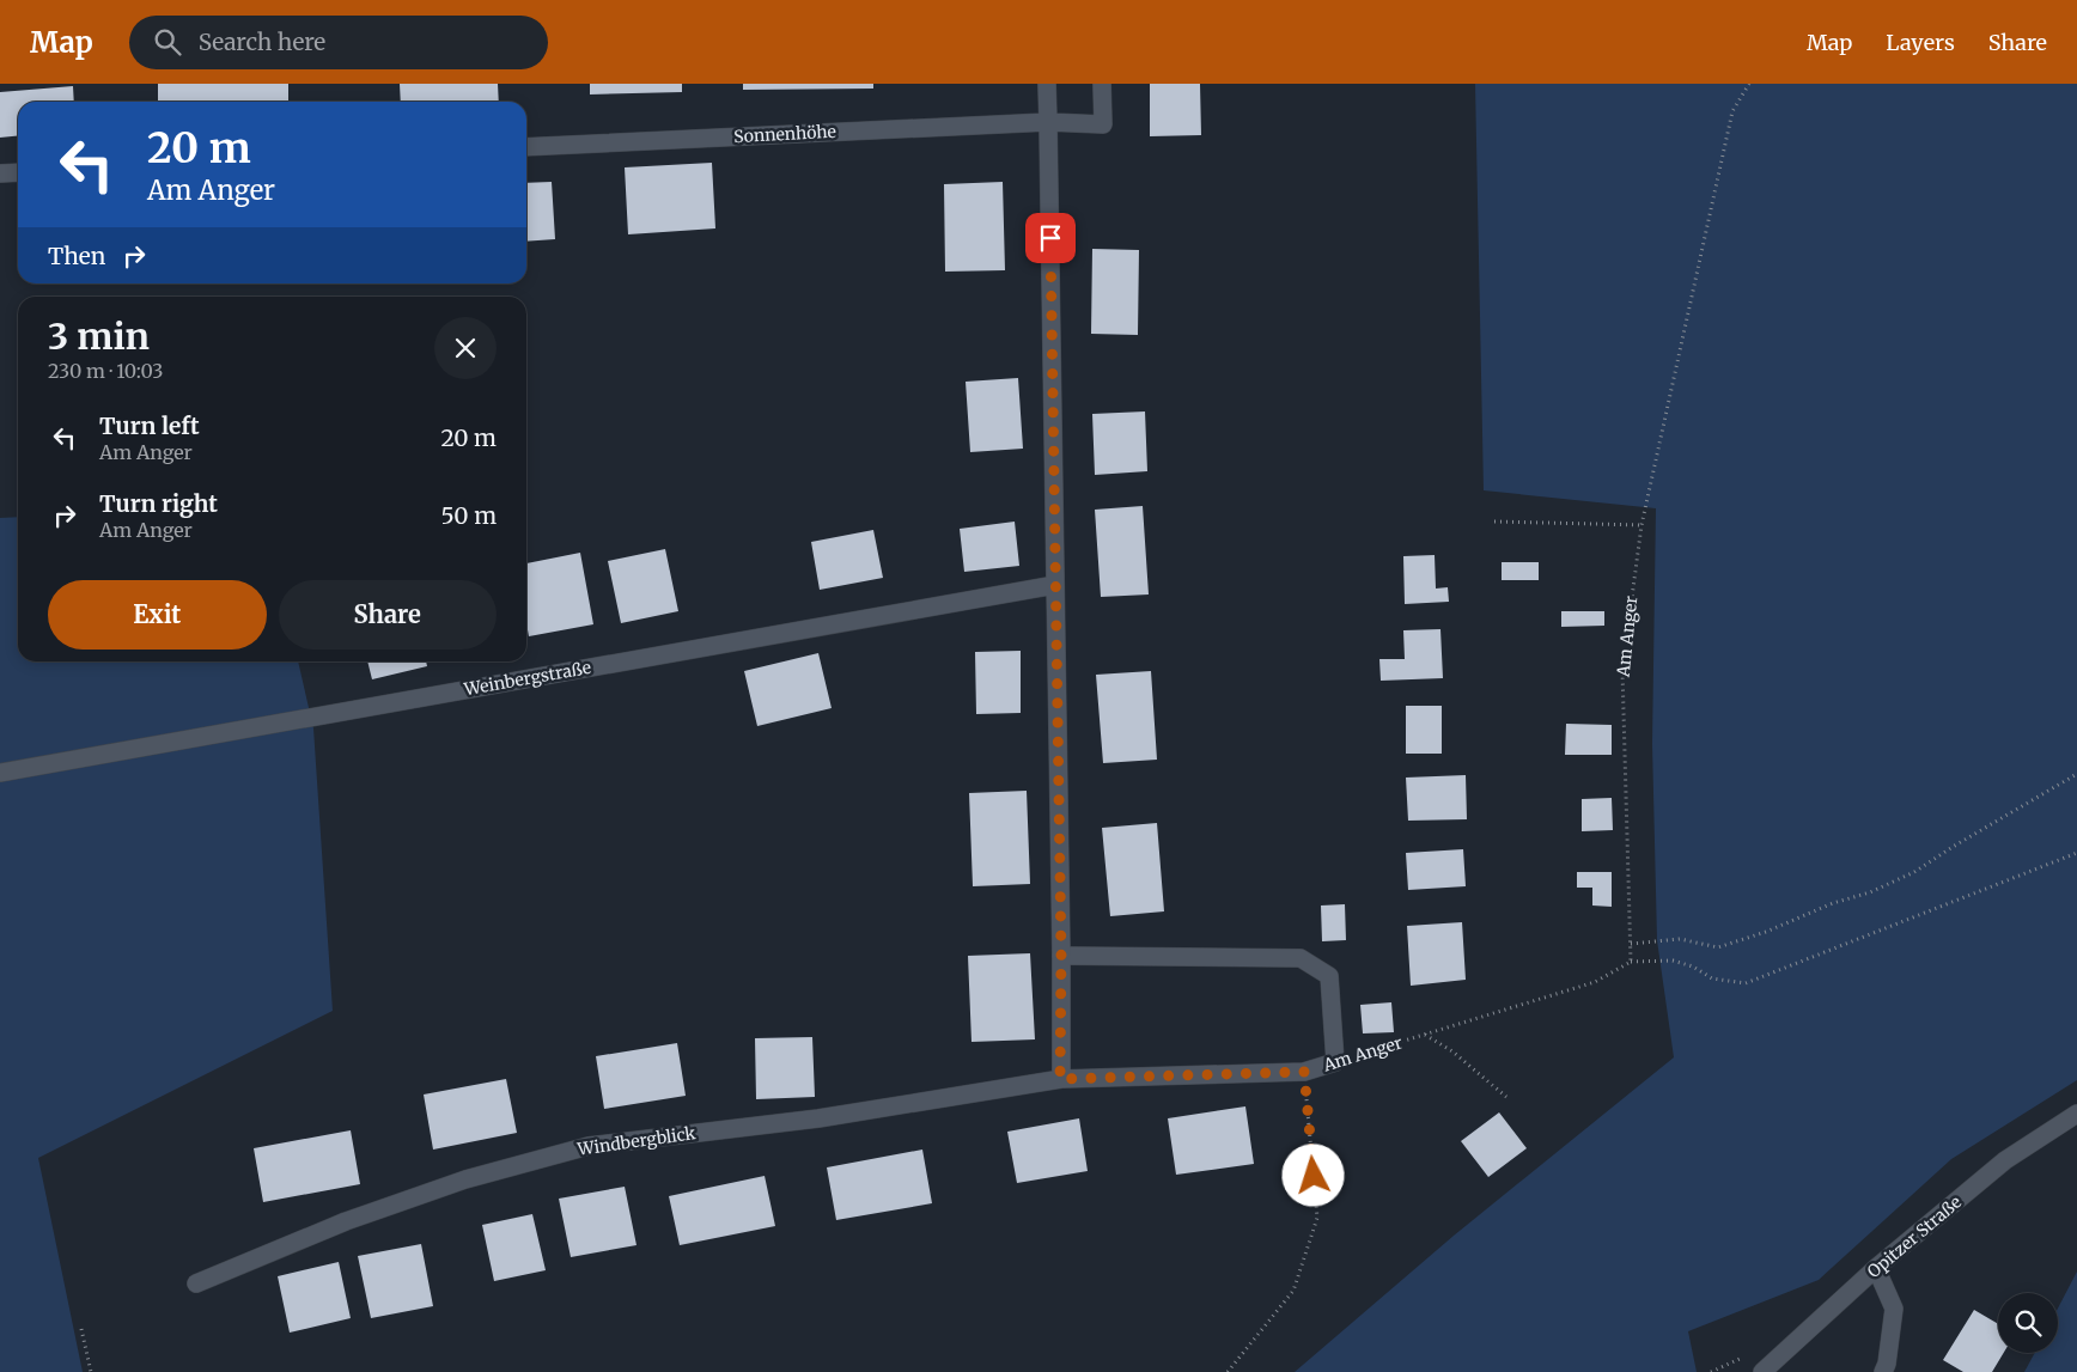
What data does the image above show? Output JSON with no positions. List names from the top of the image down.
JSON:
{
  "streets": {
    "street": [
      "Sonnenhöhe",
      "Am Anger",
      "Weinbergstraße",
      "Windbergblick",
      "Opitzer Straße"
    ]
  },
  "crossings": [
    ["Am Anger", "Windbergblick"]
  ],
  "page": {
    "header": "Map",
    "search": "Search here",
    "nav": ["Map", "Layers", "Share"],
    "turn": ["20 m", "Am Anger"],
    "then": "Then",
    "heading": ["3 min", "230 m · 10:03"],
    "list": [
      {
        "name": "Turn left",
        "note": "Am Anger",
        "value": "20 m"
      },
      {
        "name": "Turn right",
        "note": "Am Anger",
        "value": "50 m"
      }
    ],
    "buttons": ["Exit", "Share"]
  }
}
